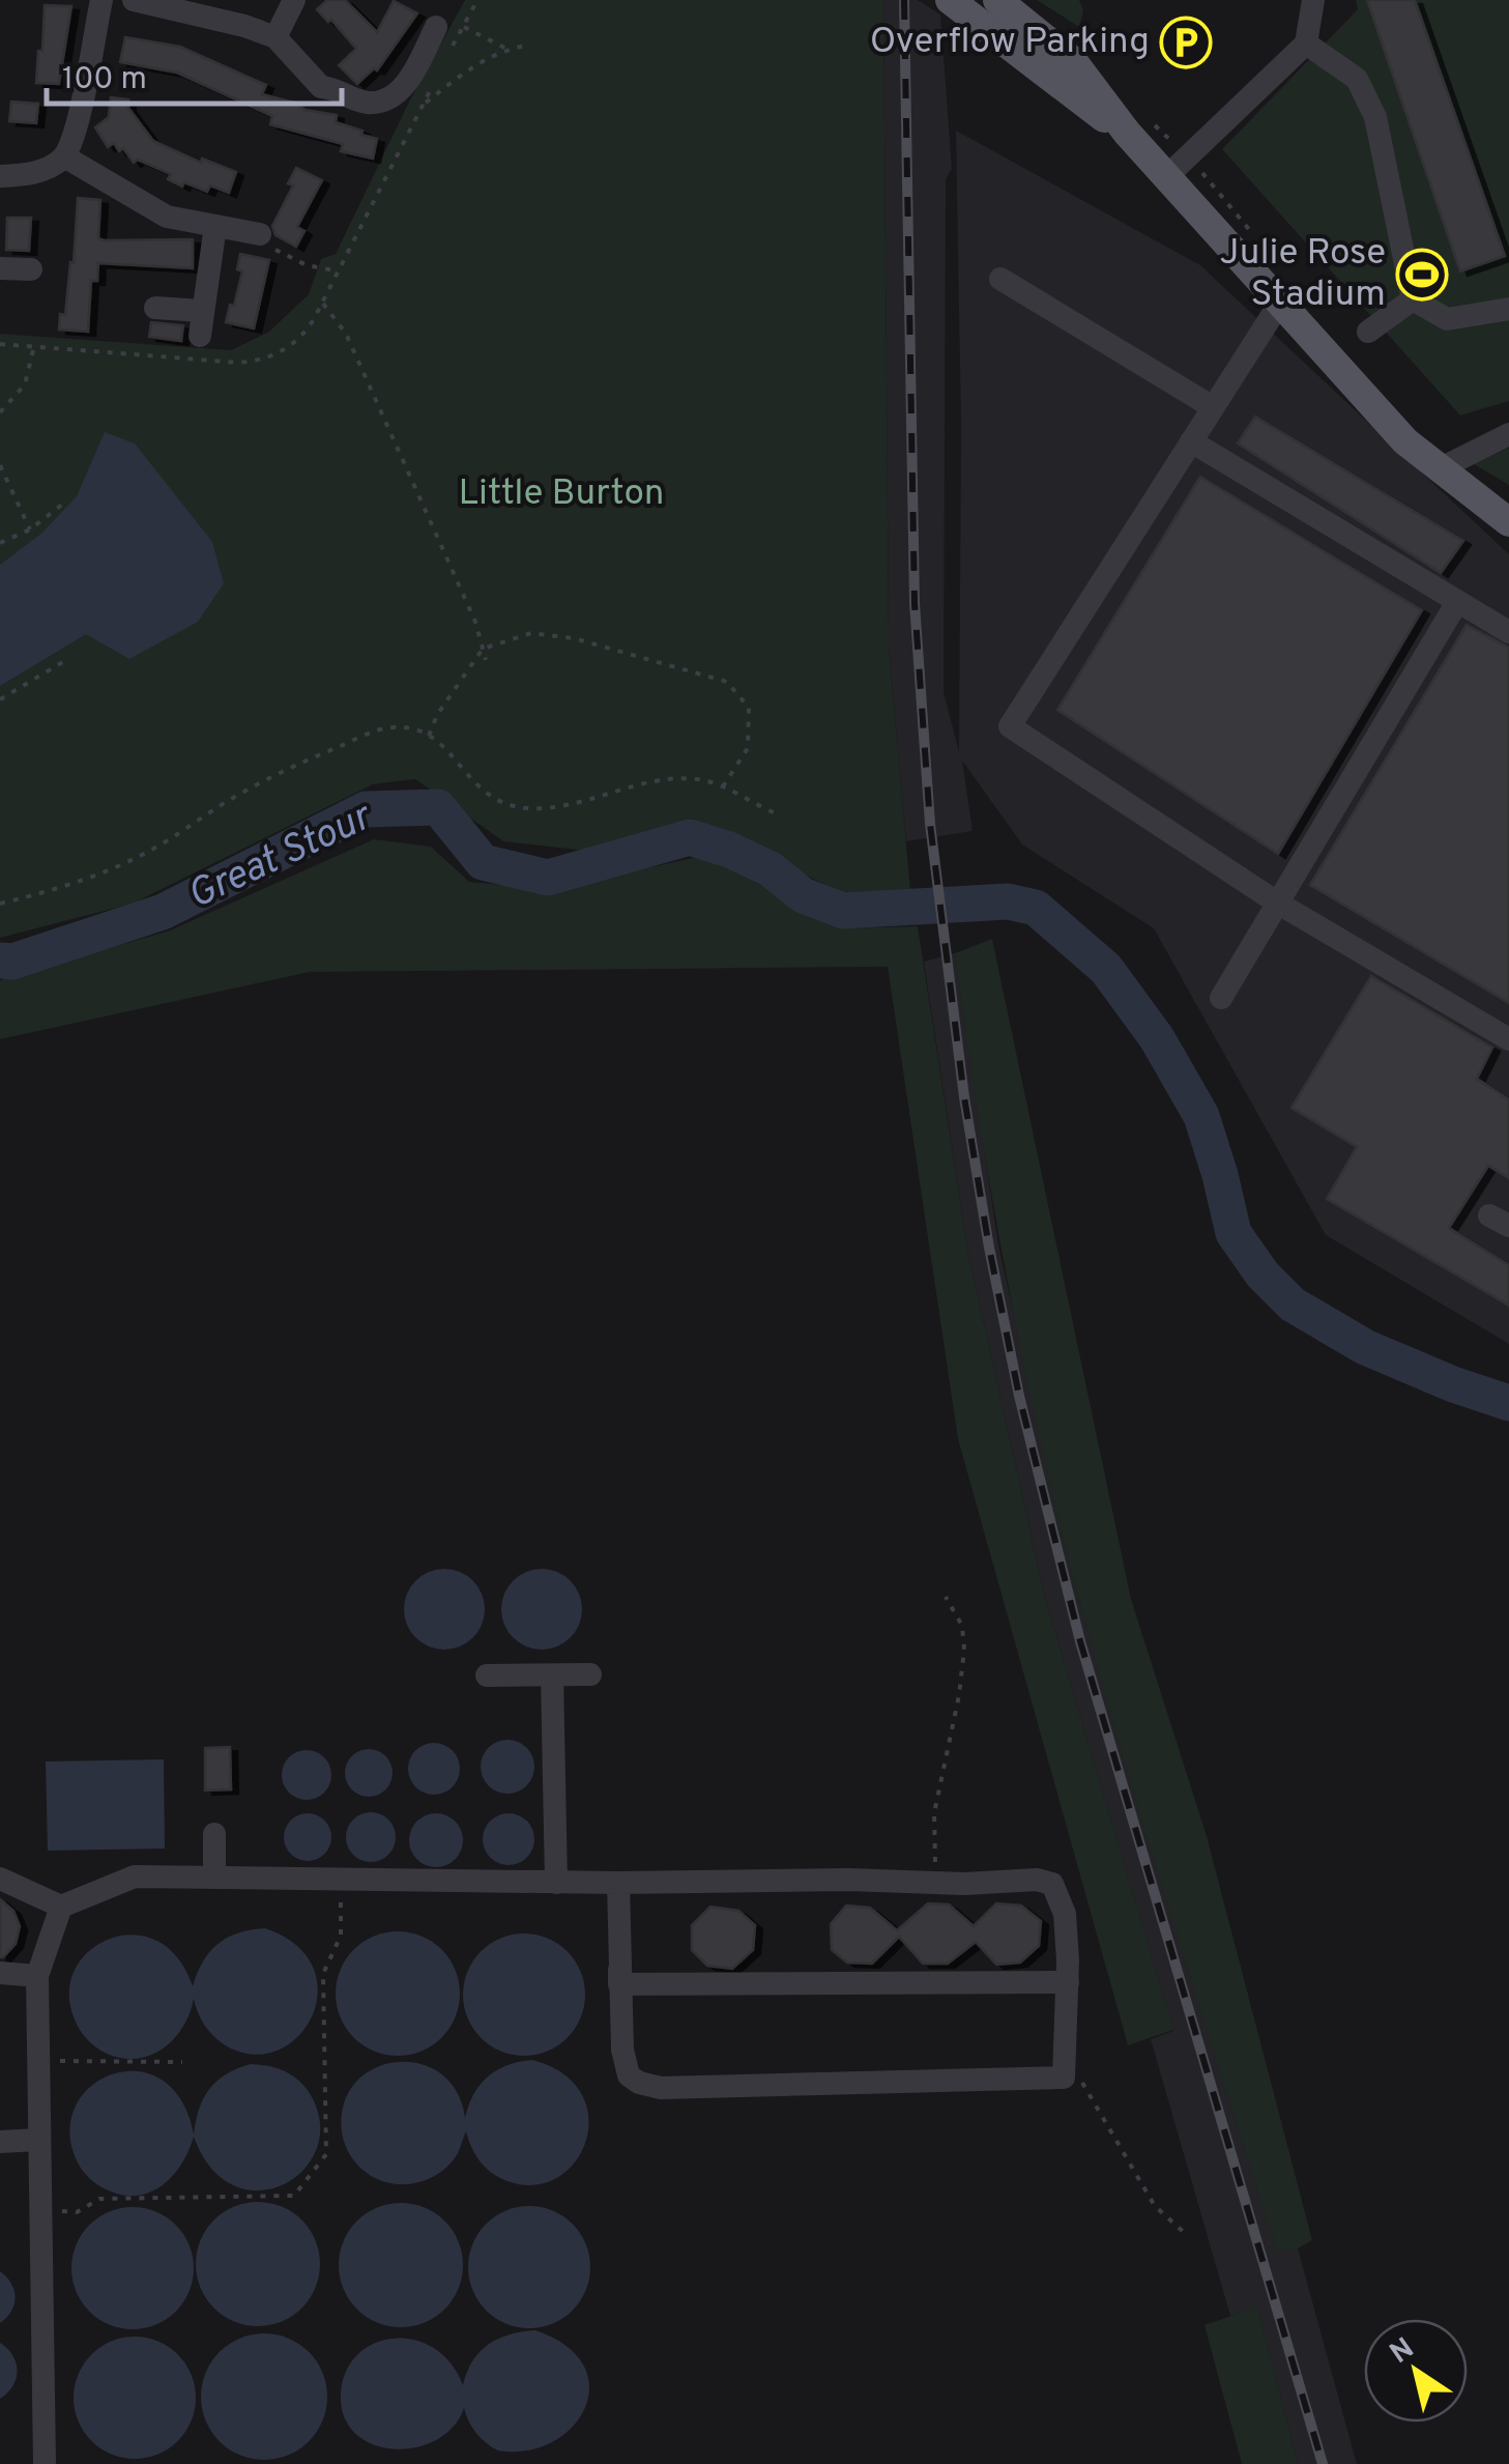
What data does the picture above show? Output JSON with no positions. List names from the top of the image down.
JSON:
{
  "water": ["Great Stour"],
  "parks": ["Little Burton"],
  "places": {
    "parking": ["Overflow Parking"],
    "sports": ["Julie Rose Stadium"]
  },
  "scale_bar": "100 m",
  "north": "top left"
}
